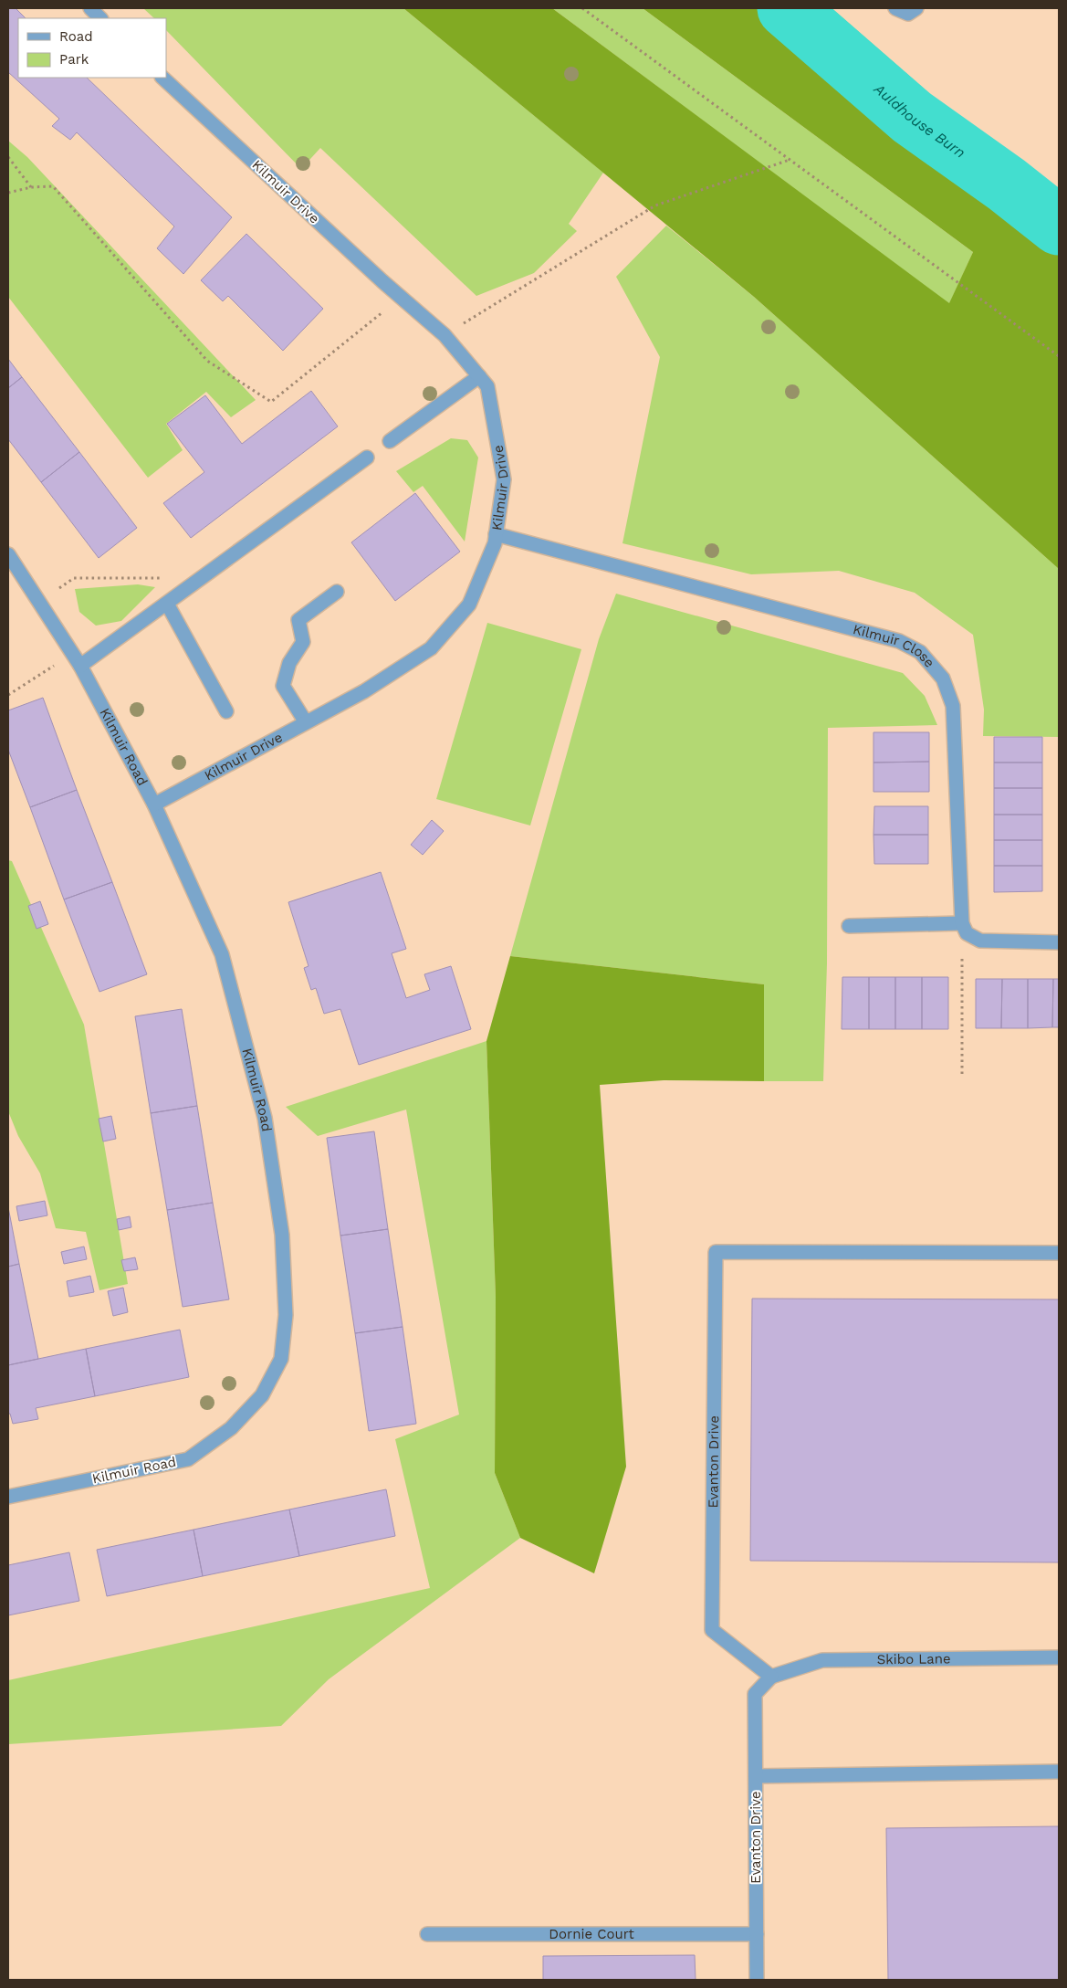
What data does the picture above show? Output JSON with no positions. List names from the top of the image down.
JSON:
{
  "streets": {
    "street": [
      "Kilmuir Drive",
      "Kilmuir Close",
      "Kilmuir Road",
      "Evanton Drive",
      "Skibo Lane",
      "Dornie Court"
    ]
  },
  "crossings": [
    ["Kilmuir Drive", "Kilmuir Close"],
    ["Kilmuir Drive", "Kilmuir Road"],
    ["Evanton Drive", "Skibo Lane"],
    ["Evanton Drive", "Dornie Court"]
  ],
  "water": ["Auldhouse Burn"],
  "legend": ["Road", "Park"]
}
